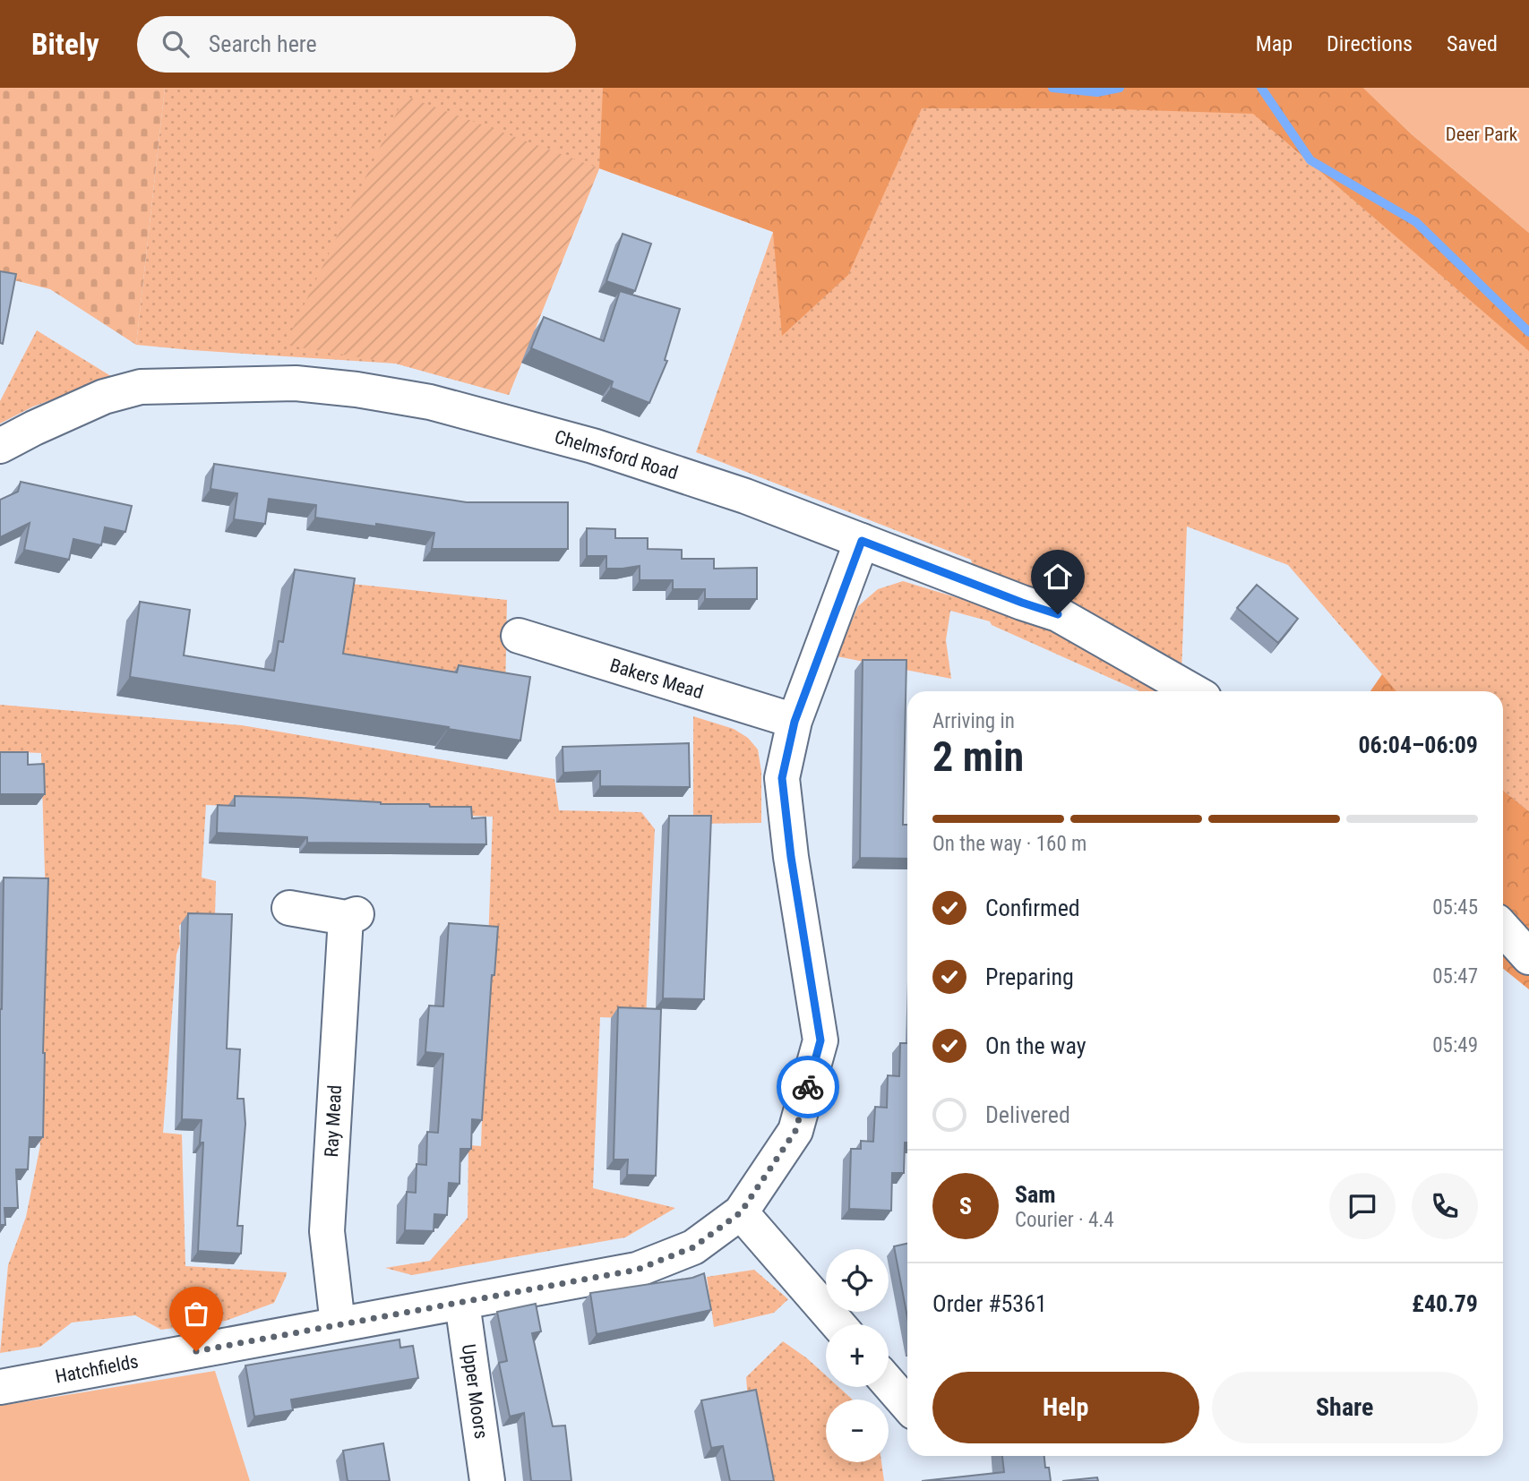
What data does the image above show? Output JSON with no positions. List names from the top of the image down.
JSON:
{
  "streets": {
    "street": [
      "Chelmsford Road",
      "Bakers Mead",
      "Ray Mead",
      "Hatchfields",
      "Upper Moors"
    ]
  },
  "crossings": [
    ["Chelmsford Road", "Hatchfields"],
    ["Bakers Mead", "Hatchfields"],
    ["Ray Mead", "Hatchfields"],
    ["Hatchfields", "Upper Moors"]
  ],
  "parks": ["Deer Park"],
  "page": {
    "header": "Bitely",
    "search": "Search here",
    "nav": ["Map", "Directions", "Saved"],
    "heading": ["2 min", "Arriving in", "06:04–06:09"],
    "panel": [
      "Sam",
      "Courier · 4.4",
      "Order #5361",
      "£40.79"
    ],
    "bar": "On the way · 160 m",
    "list": [
      ["Confirmed", "05:45"],
      ["Preparing", "05:47"],
      ["On the way", "05:49"],
      "Delivered"
    ],
    "round": "S",
    "map_buttons": ["+", "−"],
    "buttons": ["Help", "Share"]
  }
}
